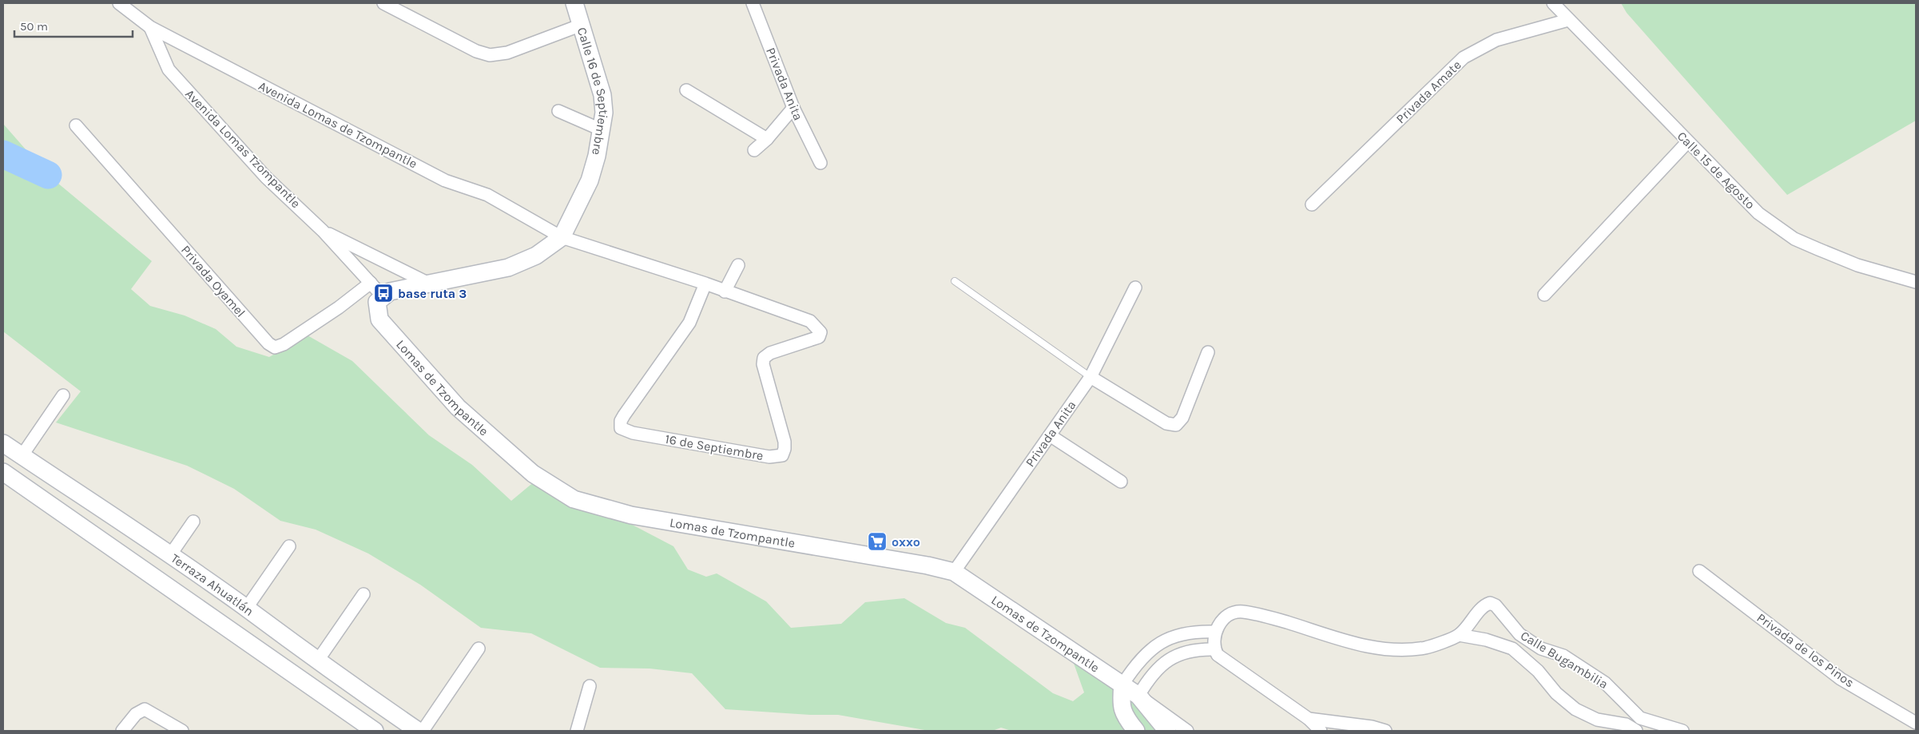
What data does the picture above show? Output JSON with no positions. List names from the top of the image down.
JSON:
{
  "streets": {
    "street": [
      "Privada Anita",
      "Calle 16 de Septiembre",
      "Privada Amate",
      "Avenida Lomas de Tzompantle",
      "Avenida Lomas Tzompantle",
      "Calle 15 de Agosto",
      "Privada Oyamel",
      "Lomas de Tzompantle",
      "16 de Septiembre",
      "Terraza Ahuatlán",
      "Privada de los Pinos",
      "Calle Bugambilia"
    ]
  },
  "crossings": [
    ["Privada Anita", "Lomas de Tzompantle"],
    ["Calle 16 de Septiembre", "Avenida Lomas de Tzompantle"],
    ["Calle 16 de Septiembre", "Avenida Lomas Tzompantle"],
    ["Calle 16 de Septiembre", "Lomas de Tzompantle"],
    ["Calle 16 de Septiembre", "16 de Septiembre"],
    ["Privada Amate", "Calle 15 de Agosto"],
    ["Avenida Lomas de Tzompantle", "Avenida Lomas Tzompantle"],
    ["Avenida Lomas de Tzompantle", "16 de Septiembre"],
    ["Avenida Lomas Tzompantle", "Privada Oyamel"],
    ["Avenida Lomas Tzompantle", "Lomas de Tzompantle"]
  ],
  "places": {
    "bus stop": ["base ruta 3"],
    "supermarket": ["oxxo"]
  },
  "scale_bar": "50 m"
}
